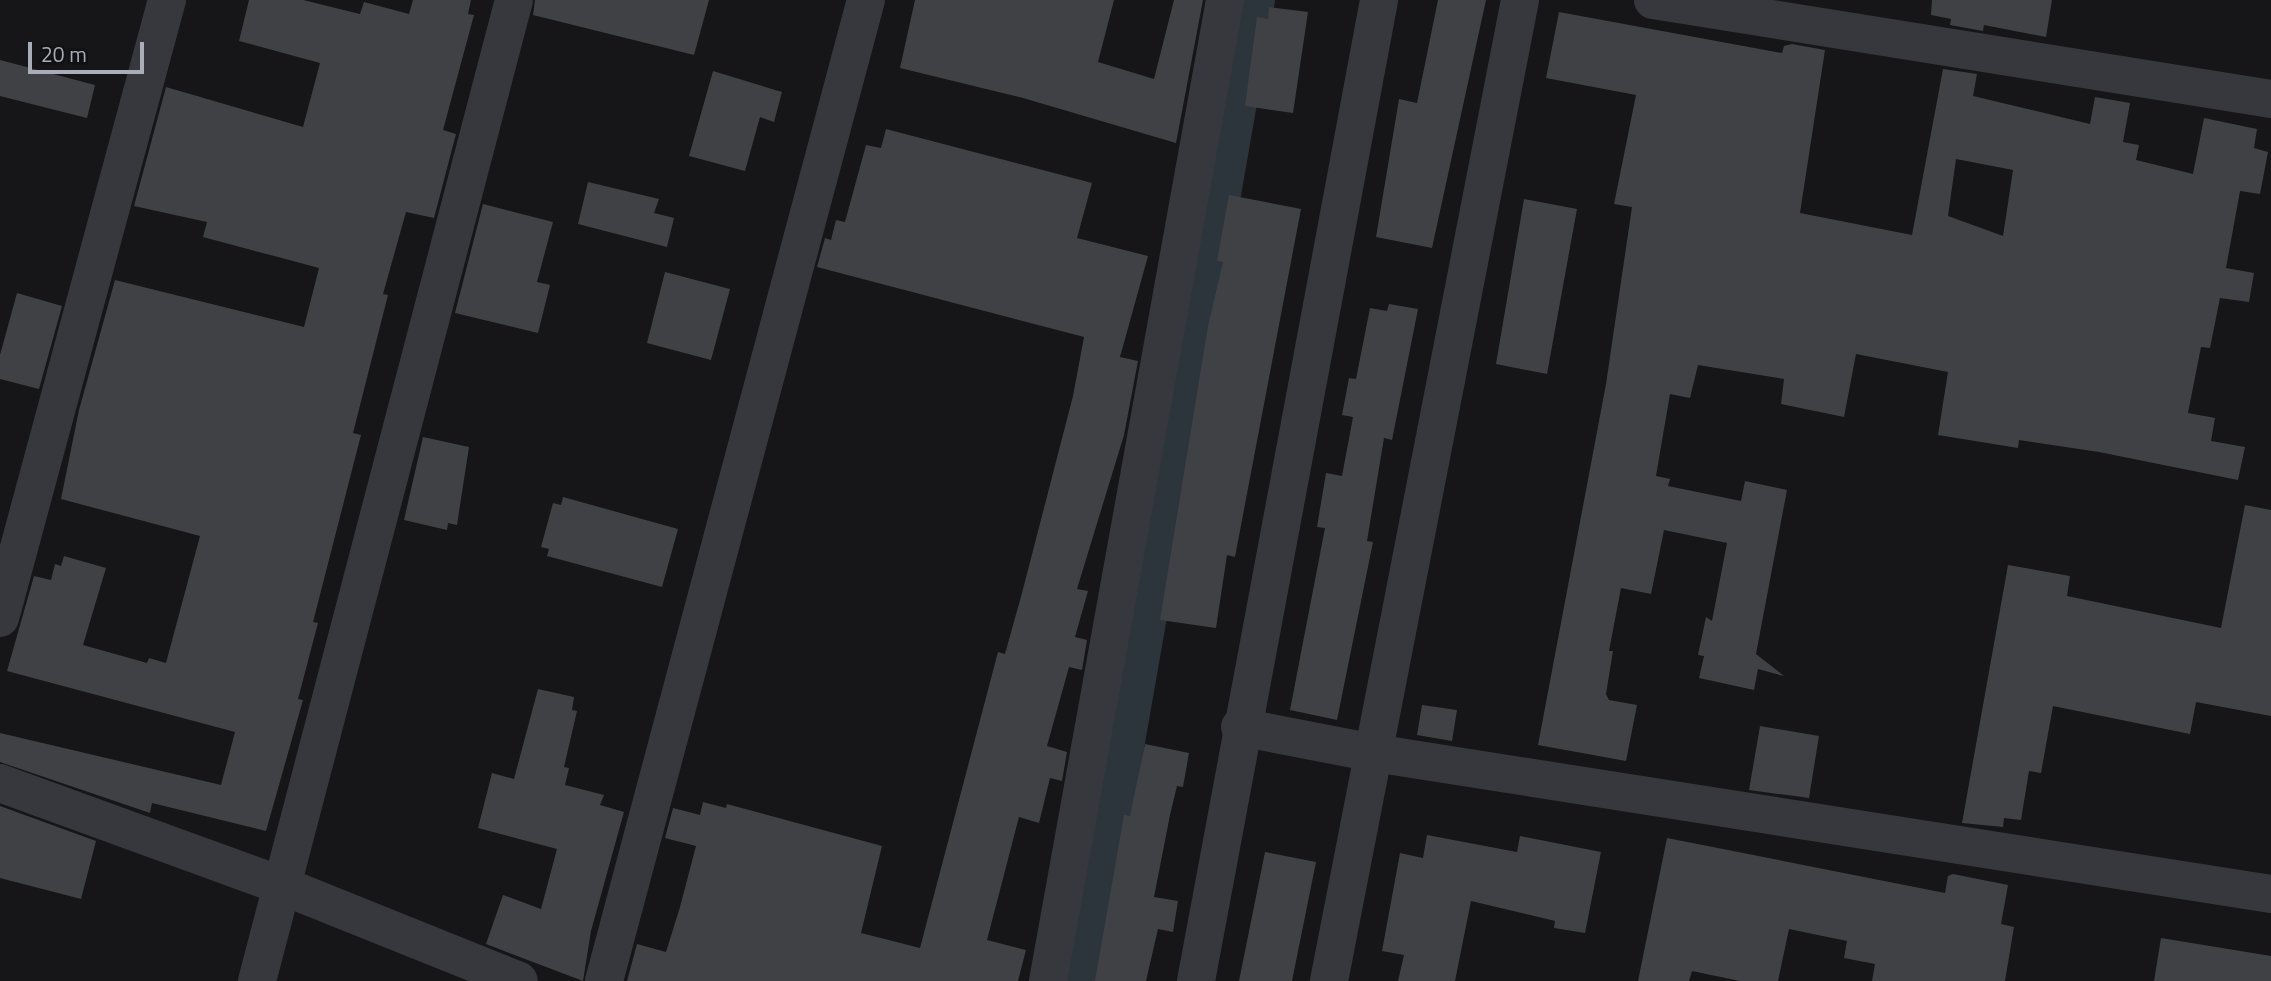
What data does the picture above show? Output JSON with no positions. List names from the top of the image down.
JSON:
{
  "scale_bar": "20 m"
}
